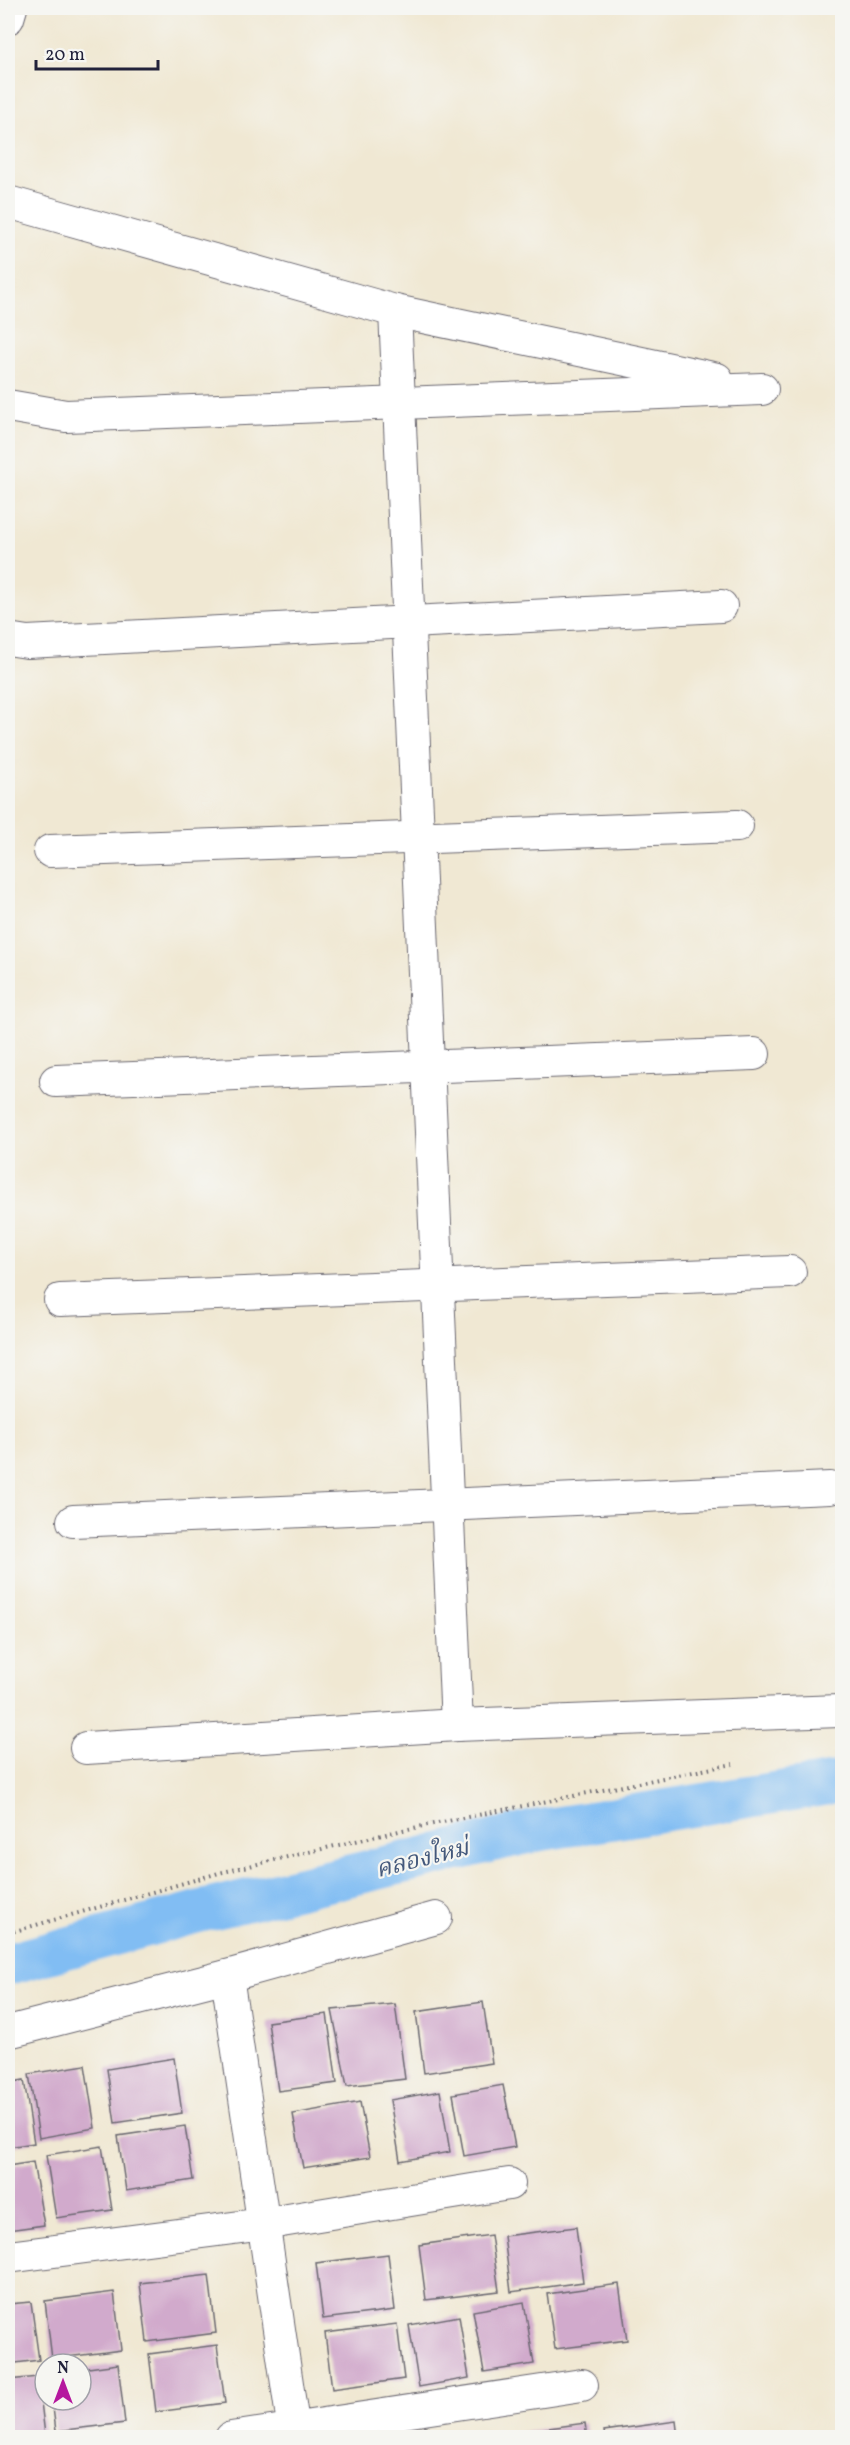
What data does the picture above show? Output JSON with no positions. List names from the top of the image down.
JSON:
{
  "water": ["คลองใหม่"],
  "scale_bar": "20 m",
  "north": "top"
}
